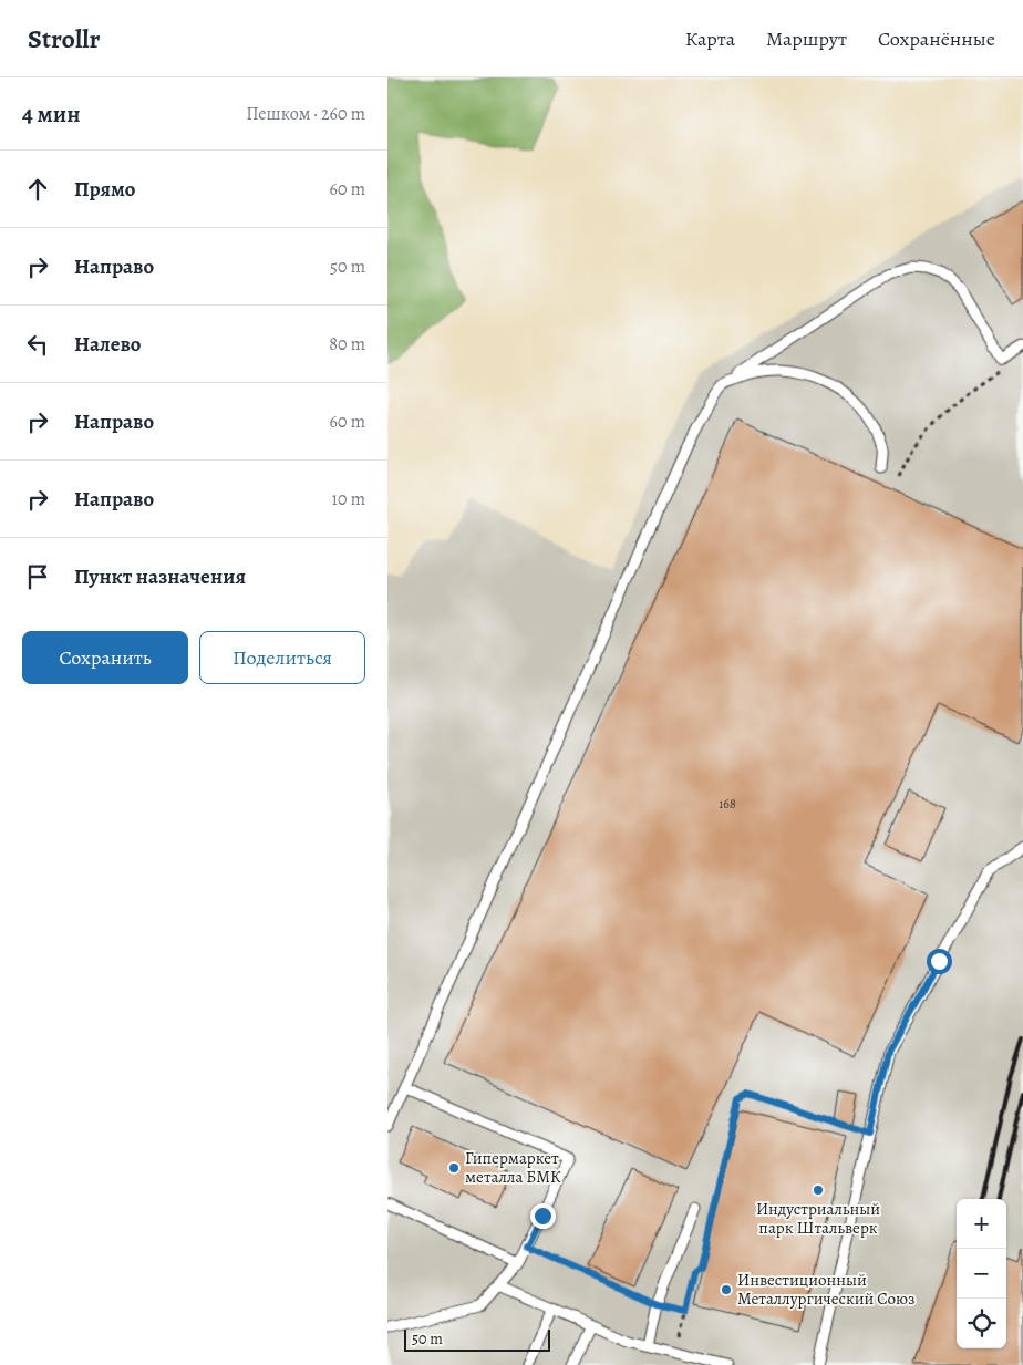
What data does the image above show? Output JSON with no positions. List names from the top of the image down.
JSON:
{
  "places": ["Гипермаркет металла БМК", "Индустриальный парк Штальверк", "Инвестиционный Металлургический Союз"],
  "house_numbers": ["168"],
  "scale_bar": "50 m",
  "page": {
    "header": "Strollr",
    "nav": ["Карта", "Маршрут", "Сохранённые"],
    "heading": ["4 мин", "Пешком · 260 m"],
    "list": [
      ["Прямо", "60 m"],
      ["Направо", "50 m"],
      ["Налево", "80 m"],
      ["Направо", "60 m"],
      ["Направо", "10 m"],
      "Пункт назначения"
    ],
    "buttons": ["Сохранить", "Поделиться"],
    "map_buttons": ["+", "−"],
    "scale": "50 m"
  }
}
